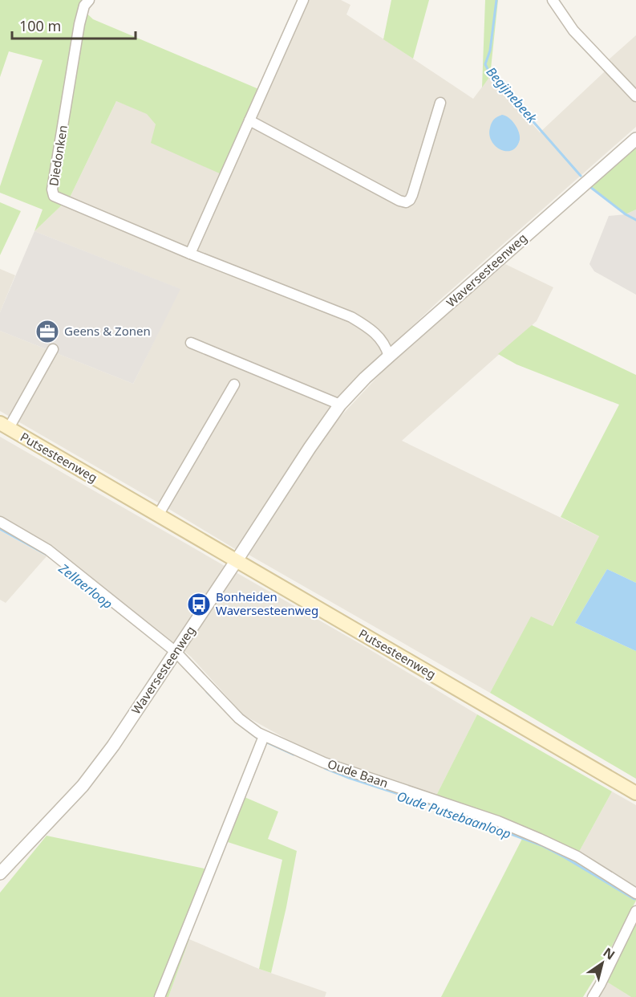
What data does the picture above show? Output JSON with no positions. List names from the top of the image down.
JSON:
{
  "streets": {
    "main road": ["Putsesteenweg"],
    "street": ["Diedonken", "Waversesteenweg", "Oude Baan"]
  },
  "crossings": [
    ["Diedonken", "Waversesteenweg"],
    ["Waversesteenweg", "Putsesteenweg"],
    ["Waversesteenweg", "Oude Baan"]
  ],
  "water": ["Begijnebeek", "Zellaerloop", "Oude Putsebaanloop"],
  "places": {
    "office": ["Geens & Zonen"],
    "bus stop": ["Bonheiden Waversesteenweg"]
  },
  "scale_bar": "100 m",
  "north": "top right"
}
